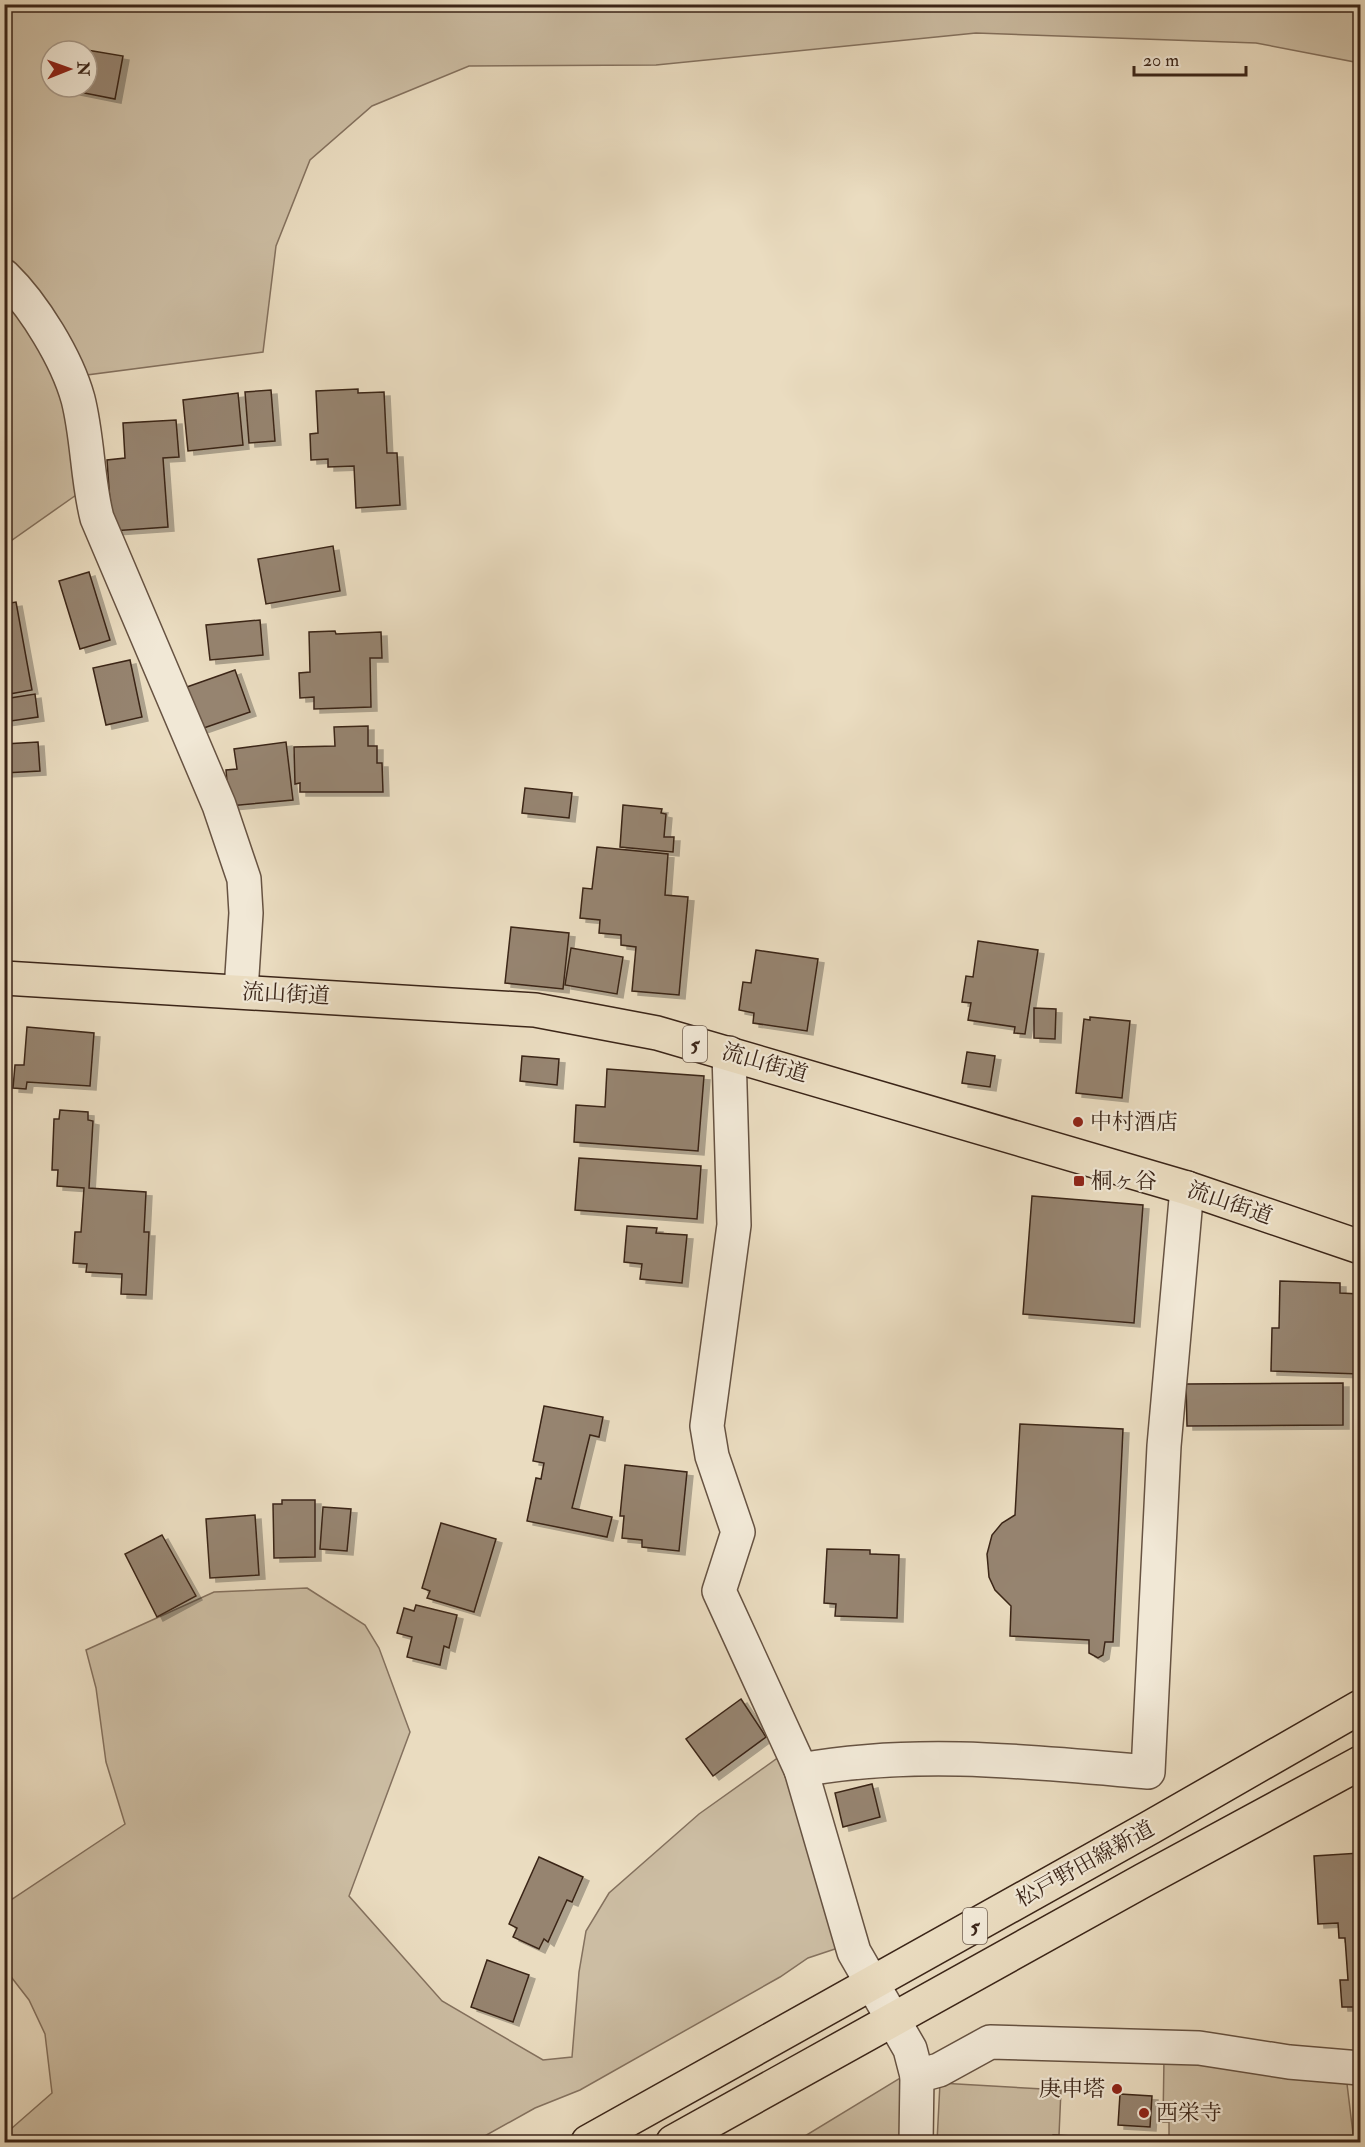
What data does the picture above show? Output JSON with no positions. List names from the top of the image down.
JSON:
{
  "streets": {
    "main road": ["流山街道", "5", "松戸野田線新道"]
  },
  "places": {
    "other": ["中村酒店", "庚申塔", "西栄寺"],
    "transit": ["桐ヶ谷"]
  },
  "scale_bar": "20 m",
  "north": "right"
}
